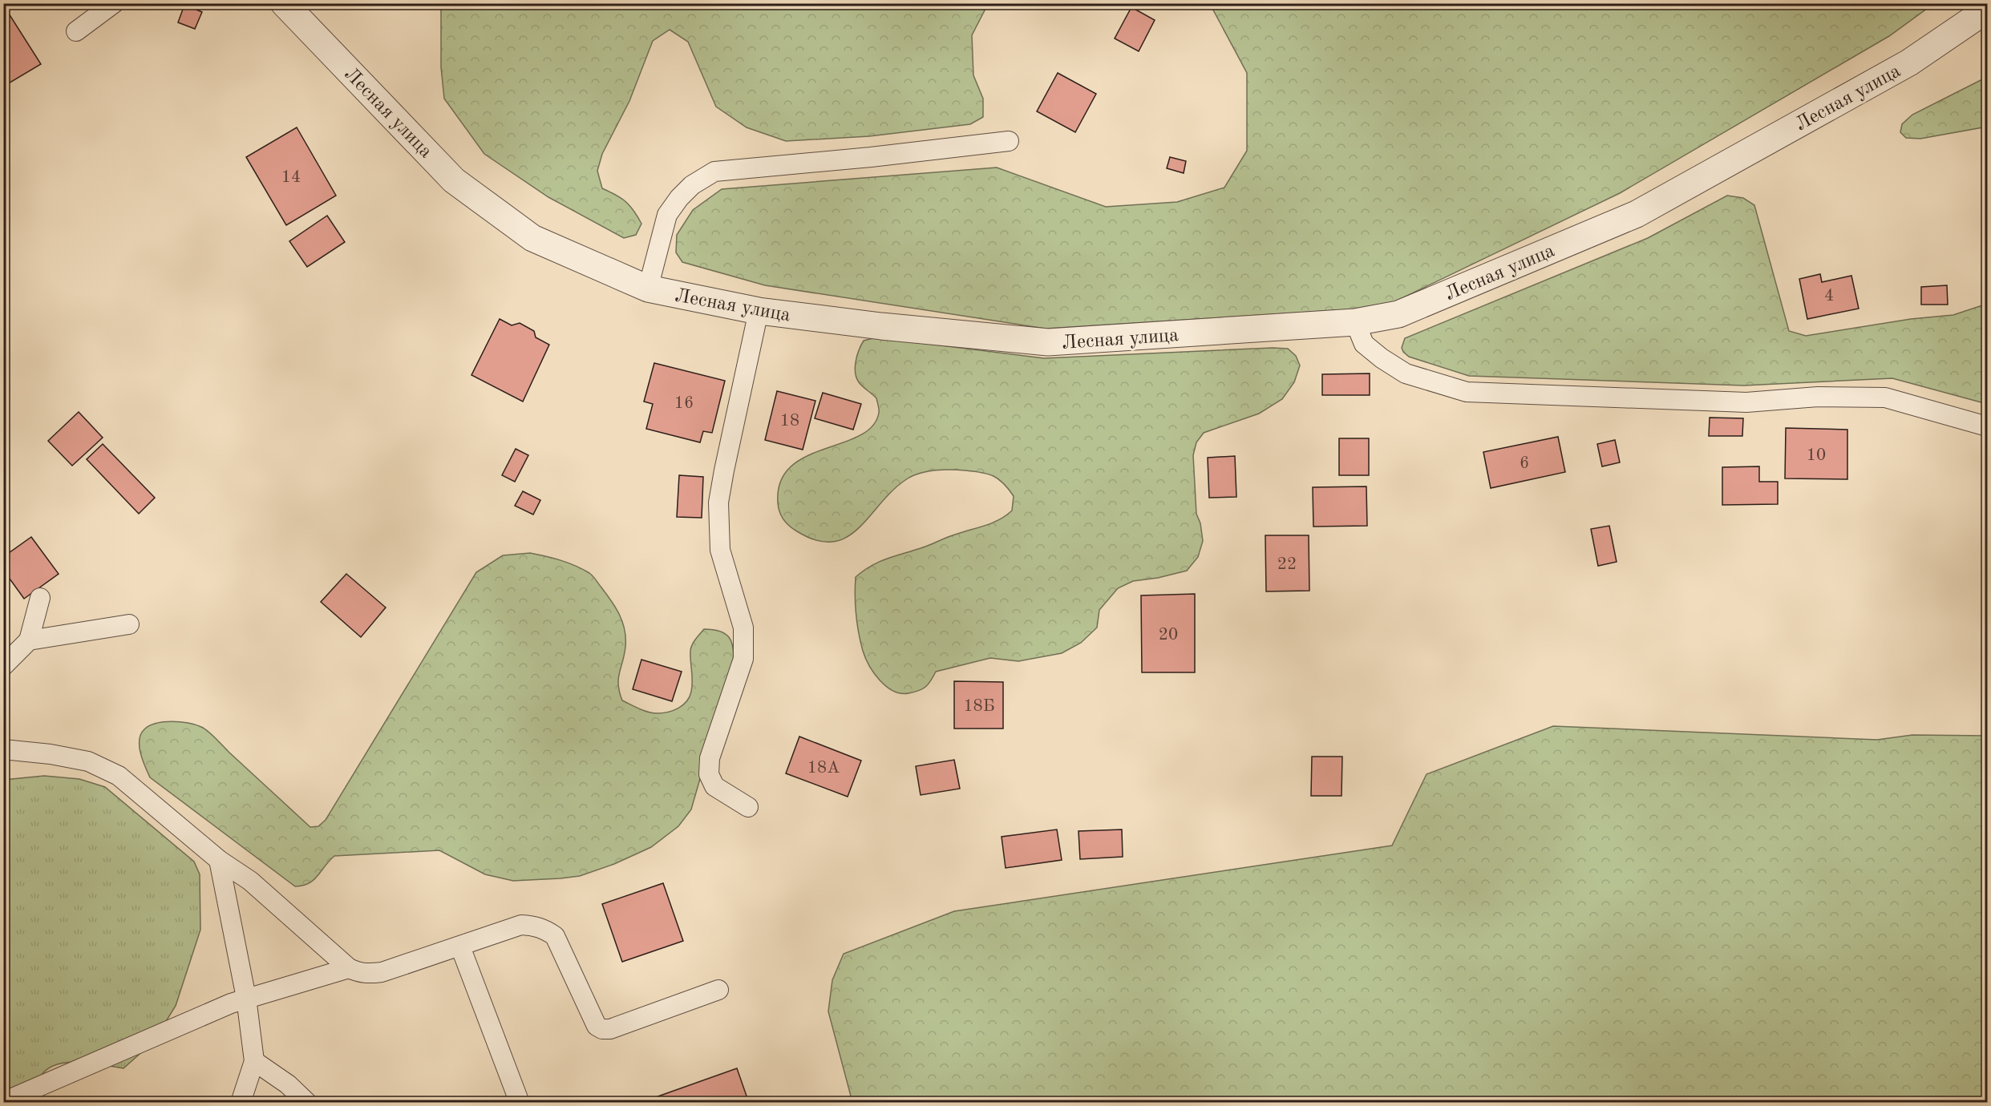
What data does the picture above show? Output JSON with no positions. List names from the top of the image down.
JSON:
{
  "streets": {
    "street": ["Лесная улица"]
  },
  "house_numbers": [
    "14",
    "4",
    "16",
    "18",
    "10",
    "6",
    "22",
    "20",
    "18Б",
    "18А"
  ]
}
